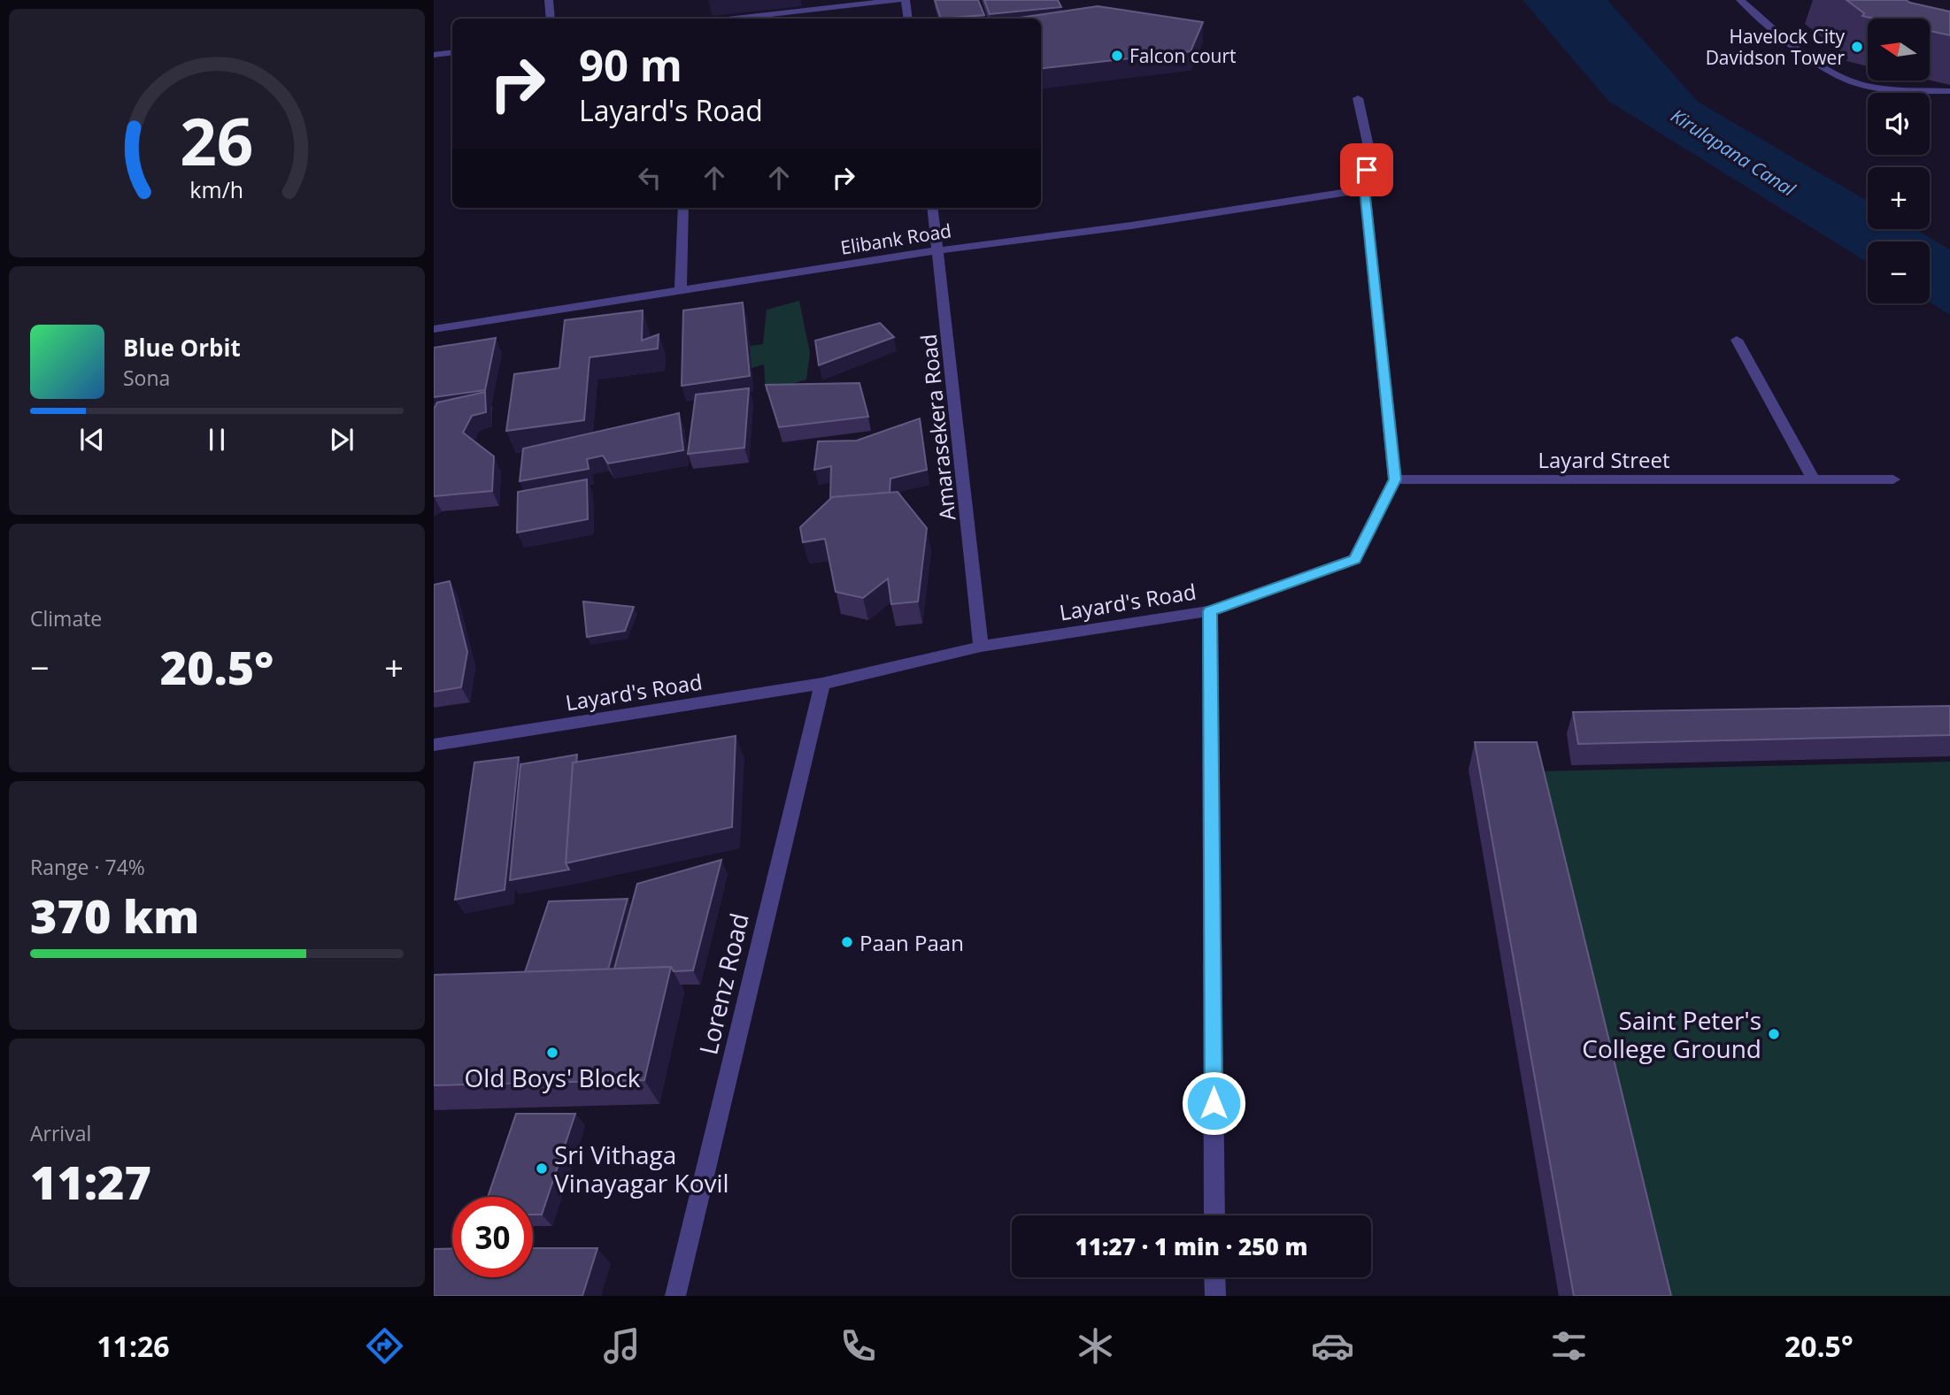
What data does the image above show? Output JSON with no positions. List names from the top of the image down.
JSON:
{
  "streets": {
    "street": [
      "Elibank Road",
      "Amarasekera Road",
      "Layard Street",
      "Layard's Road",
      "Lorenz Road"
    ]
  },
  "crossings": [
    ["Elibank Road", "Amarasekera Road"],
    ["Amarasekera Road", "Layard's Road"],
    ["Layard Street", "Layard's Road"],
    ["Layard's Road", "Lorenz Road"]
  ],
  "water": ["Kirulapana Canal"],
  "places": [
    "Havelock City Davidson Tower",
    "Falcon court",
    "Paan Paan",
    "Saint Peter's College Ground",
    "Old Boys' Block",
    "Sri Vithaga Vinayagar Kovil"
  ],
  "north": "left",
  "page": {
    "map_buttons": ["+", "−"],
    "turn": ["90 m", "Layard's Road"],
    "song": ["Blue Orbit", "Sona"],
    "tile": [
      "Climate",
      ["Range · 74%", "370 km"],
      ["Arrival", "11:27"]
    ],
    "heat": ["−", "20.5°", "+"],
    "limit": "30",
    "trip": "11:27 · 1 min · 250 m",
    "tabs": ["11:26", "20.5°"],
    "gauge": ["26", "km/h"]
  }
}
